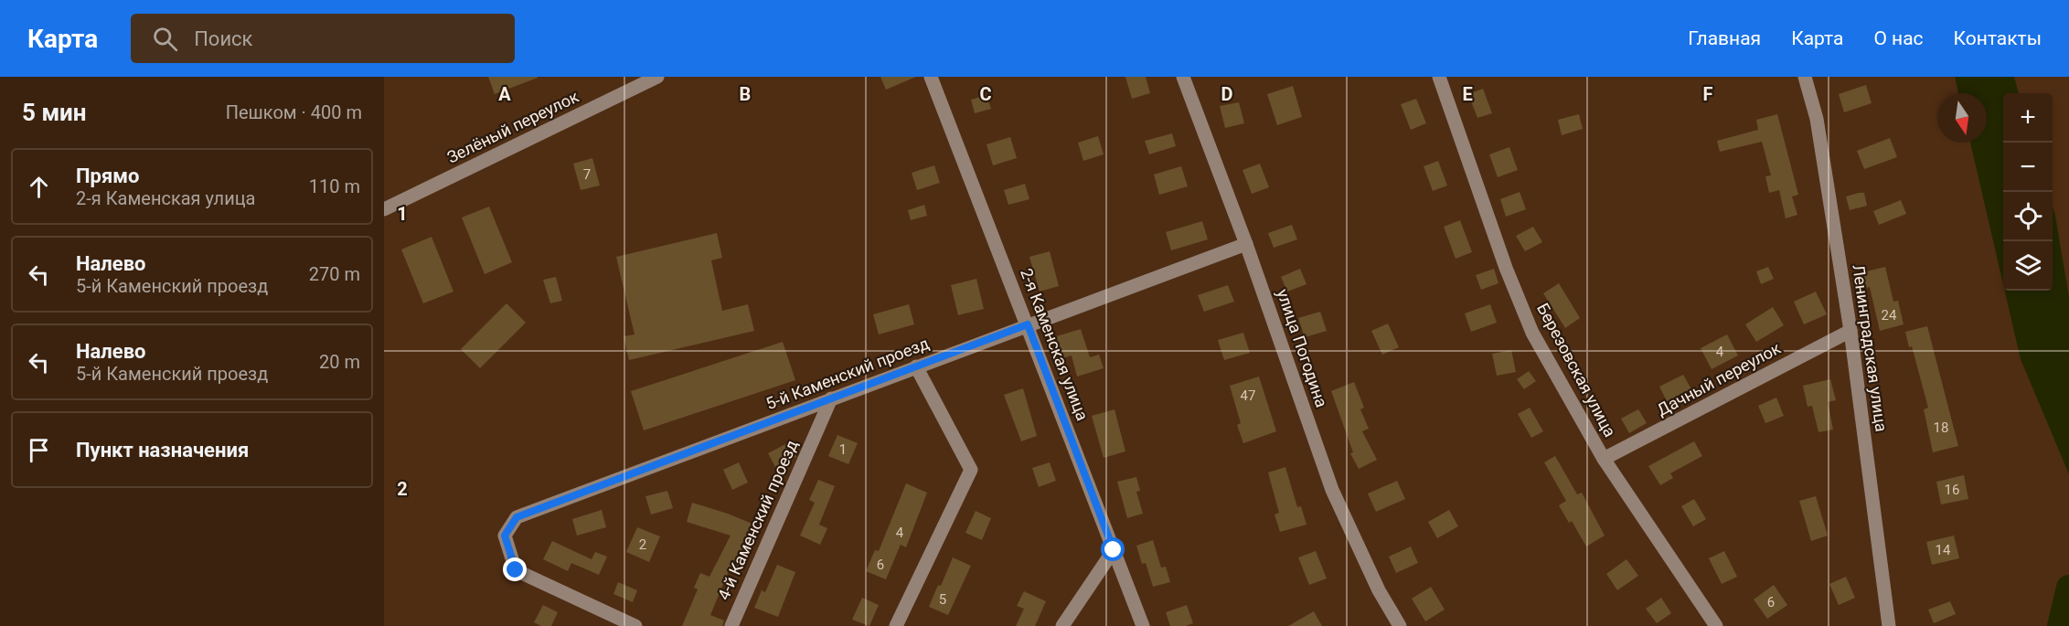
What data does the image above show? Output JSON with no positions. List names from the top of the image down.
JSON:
{
  "streets": {
    "street": [
      "Зелёный переулок",
      "2-я Каменская улица",
      "улица Погодина",
      "Ленинградская улица",
      "Березовская улица",
      "5-й Каменский проезд",
      "Дачный переулок",
      "4-й Каменский проезд"
    ]
  },
  "crossings": [
    ["2-я Каменская улица", "5-й Каменский проезд"],
    ["улица Погодина", "5-й Каменский проезд"],
    ["Ленинградская улица", "Дачный переулок"],
    ["Березовская улица", "Дачный переулок"],
    ["5-й Каменский проезд", "4-й Каменский проезд"]
  ],
  "house_numbers": [
    "7",
    "24",
    "4",
    "47",
    "18",
    "1",
    "16",
    "4",
    "2",
    "14",
    "6",
    "5",
    "6"
  ],
  "north": "bottom",
  "page": {
    "header": "Карта",
    "search": "Поиск",
    "nav": [
      "Главная",
      "Карта",
      "О нас",
      "Контакты"
    ],
    "heading": ["5 мин", "Пешком · 400 m"],
    "map_buttons": ["+", "−"],
    "list": [
      ["Прямо", "2-я Каменская улица", "110 m"],
      ["Налево", "5-й Каменский проезд", "270 m"],
      ["Налево", "5-й Каменский проезд", "20 m"],
      "Пункт назначения"
    ]
  },
  "grid": {
    "columns": [
      "A",
      "B",
      "C",
      "D",
      "E",
      "F"
    ],
    "rows": ["1", "2"]
  }
}
